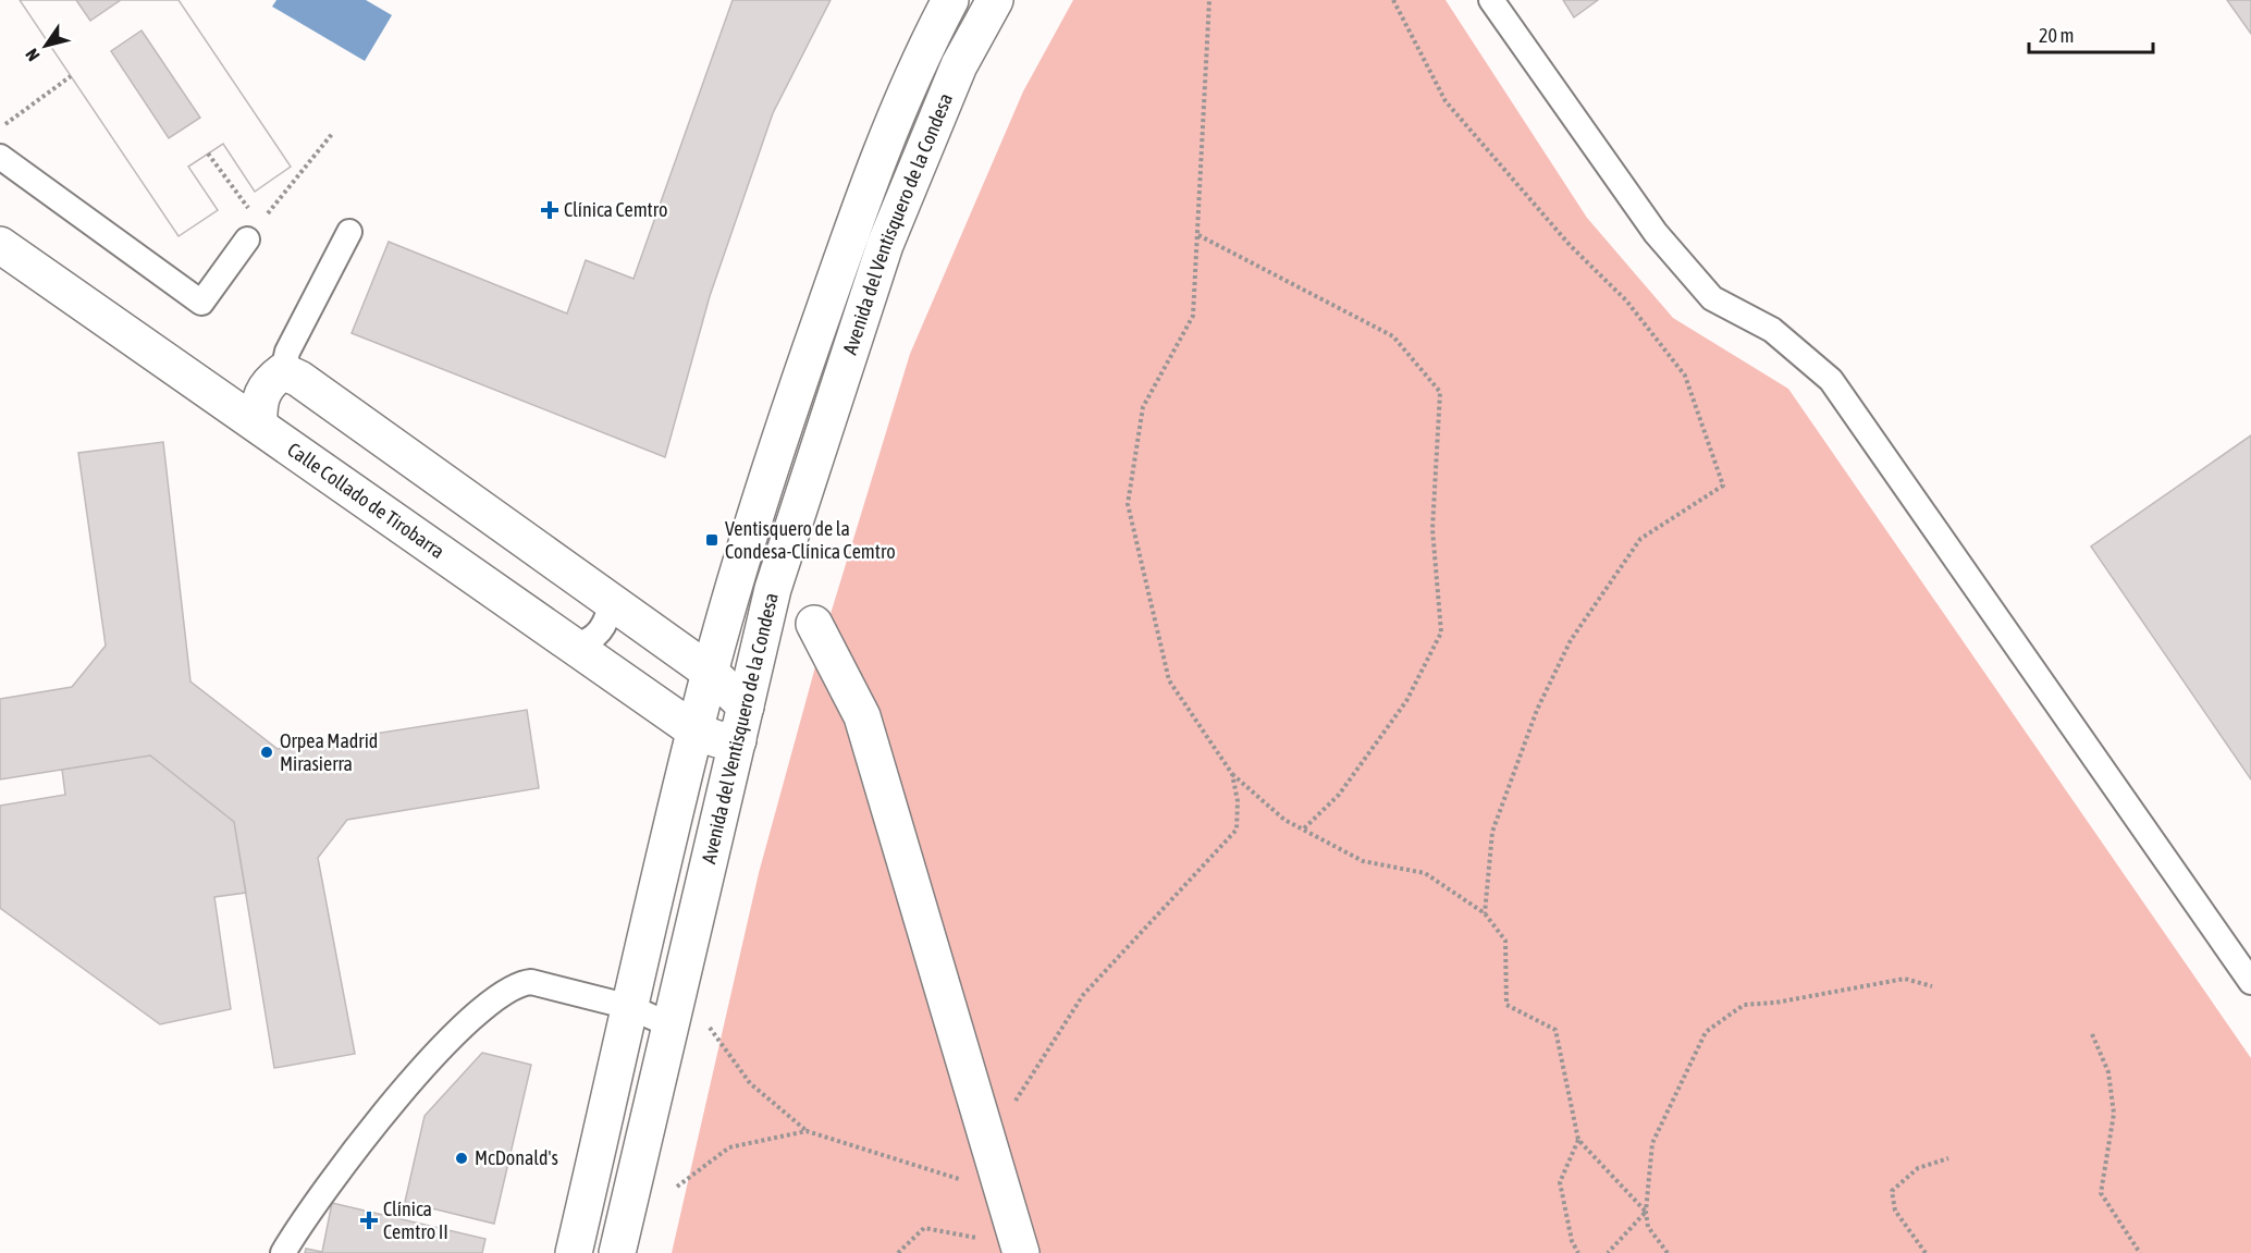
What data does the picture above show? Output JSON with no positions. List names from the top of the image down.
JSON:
{
  "streets": {
    "main road": ["Avenida del Ventisquero de la Condesa", "Calle Collado de Tirobarra"]
  },
  "crossings": [
    ["Avenida del Ventisquero de la Condesa", "Calle Collado de Tirobarra"]
  ],
  "places": {
    "health": ["Clínica Cemtro", "Clínica Cemtro II"],
    "transit": ["Ventisquero de la Condesa-Clínica Cemtro"],
    "other": ["Orpea Madrid Mirasierra", "McDonald's"]
  },
  "scale_bar": "20 m",
  "north": "bottom left"
}
